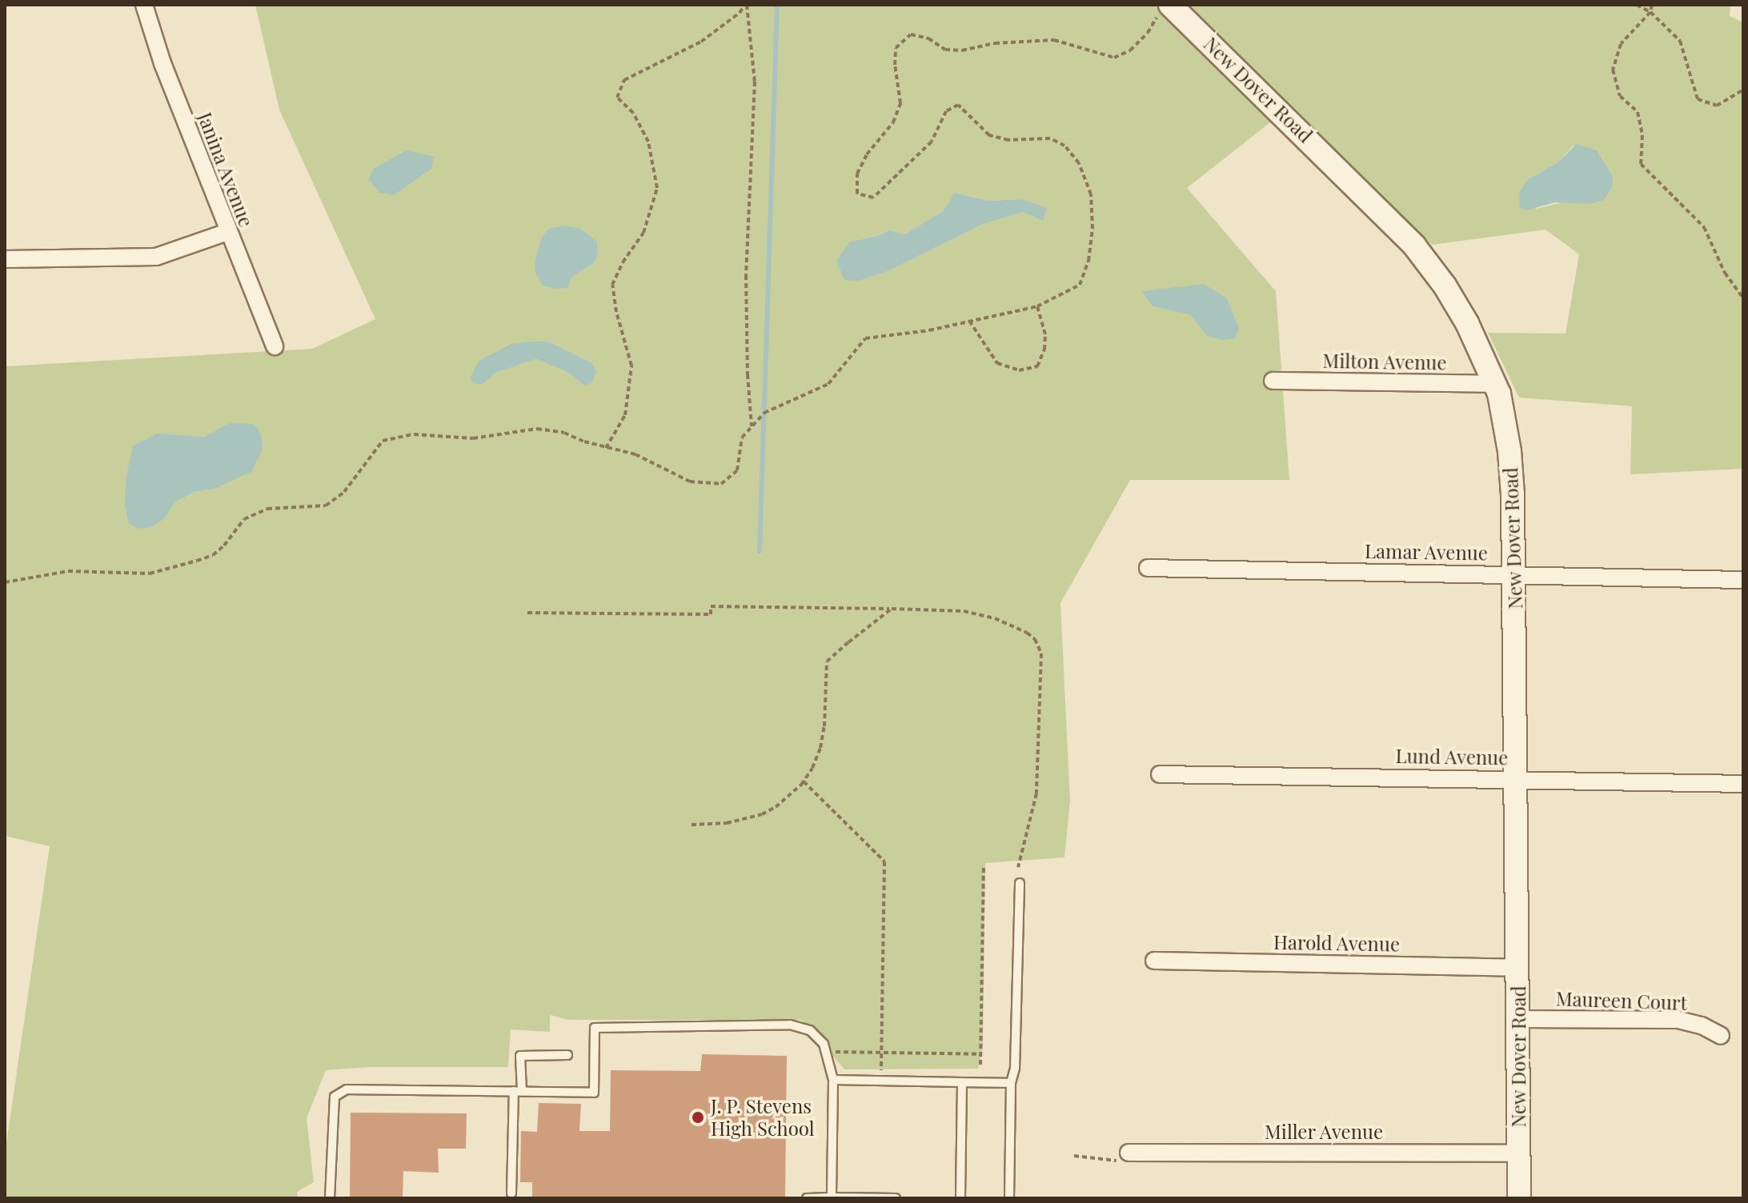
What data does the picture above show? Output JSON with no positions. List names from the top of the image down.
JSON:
{
  "streets": {
    "street": [
      "New Dover Road",
      "Janina Avenue",
      "Milton Avenue",
      "Lamar Avenue",
      "Lund Avenue",
      "Harold Avenue",
      "Maureen Court",
      "Miller Avenue"
    ]
  },
  "crossings": [
    ["New Dover Road", "Milton Avenue"],
    ["New Dover Road", "Lamar Avenue"],
    ["New Dover Road", "Lund Avenue"],
    ["New Dover Road", "Harold Avenue"],
    ["New Dover Road", "Maureen Court"],
    ["New Dover Road", "Miller Avenue"]
  ],
  "places": ["J. P. Stevens High School"]
}
